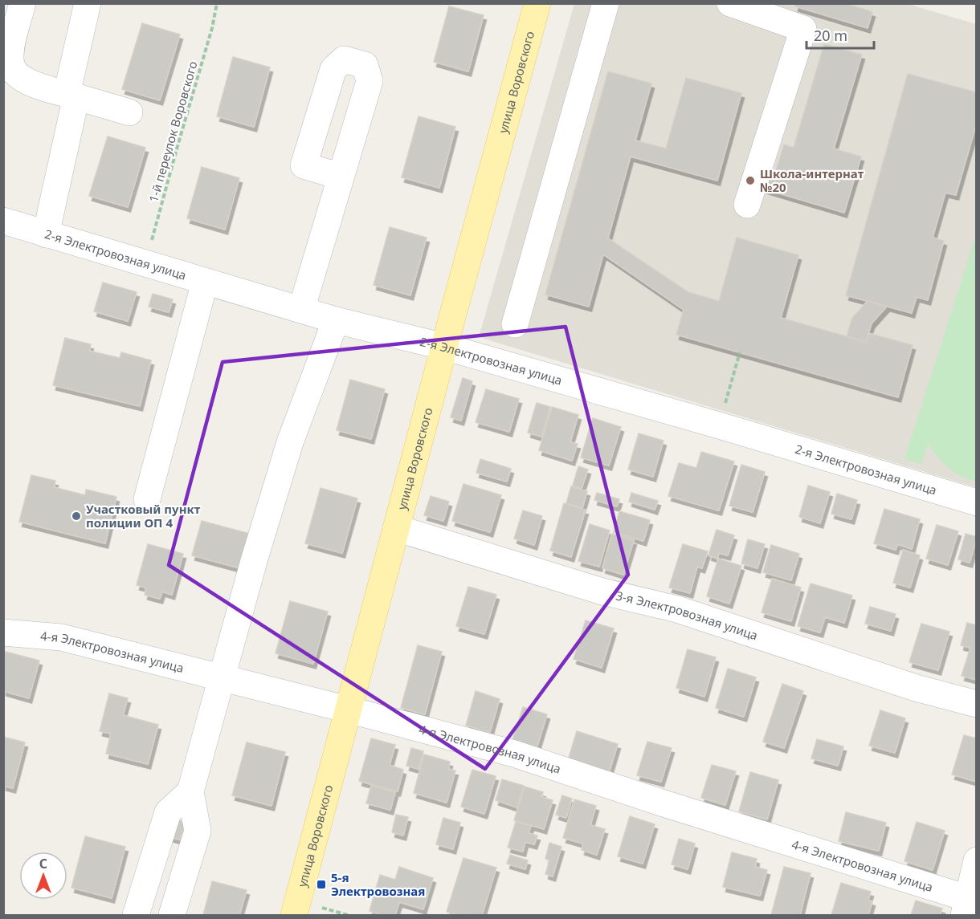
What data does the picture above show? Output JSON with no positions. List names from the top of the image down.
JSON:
{
  "streets": {
    "main road": ["улица Воровского"],
    "street": ["2-я Электровозная улица", "3-я Электровозная улица", "4-я Электровозная улица"],
    "path": ["1-й переулок Воровского"]
  },
  "crossings": [
    ["улица Воровского", "2-я Электровозная улица"],
    ["улица Воровского", "3-я Электровозная улица"],
    ["улица Воровского", "4-я Электровозная улица"],
    ["1-й переулок Воровского", "2-я Электровозная улица"]
  ],
  "places": {
    "other": ["Школа-интернат №20", "Участковый пункт полиции ОП 4"],
    "transit": ["5-я Электровозная"]
  },
  "scale_bar": "20 m",
  "north": "top"
}
